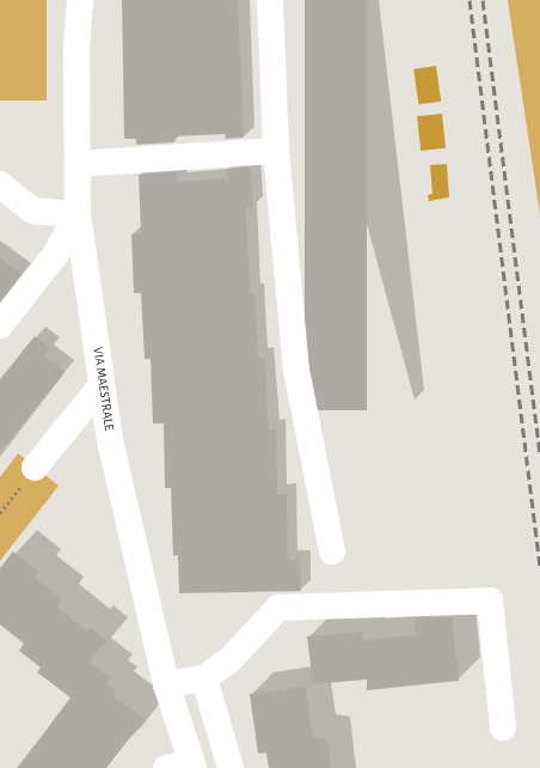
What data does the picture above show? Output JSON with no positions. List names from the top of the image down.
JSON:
{
  "streets": {
    "street": ["VIA MAESTRALE"]
  }
}
